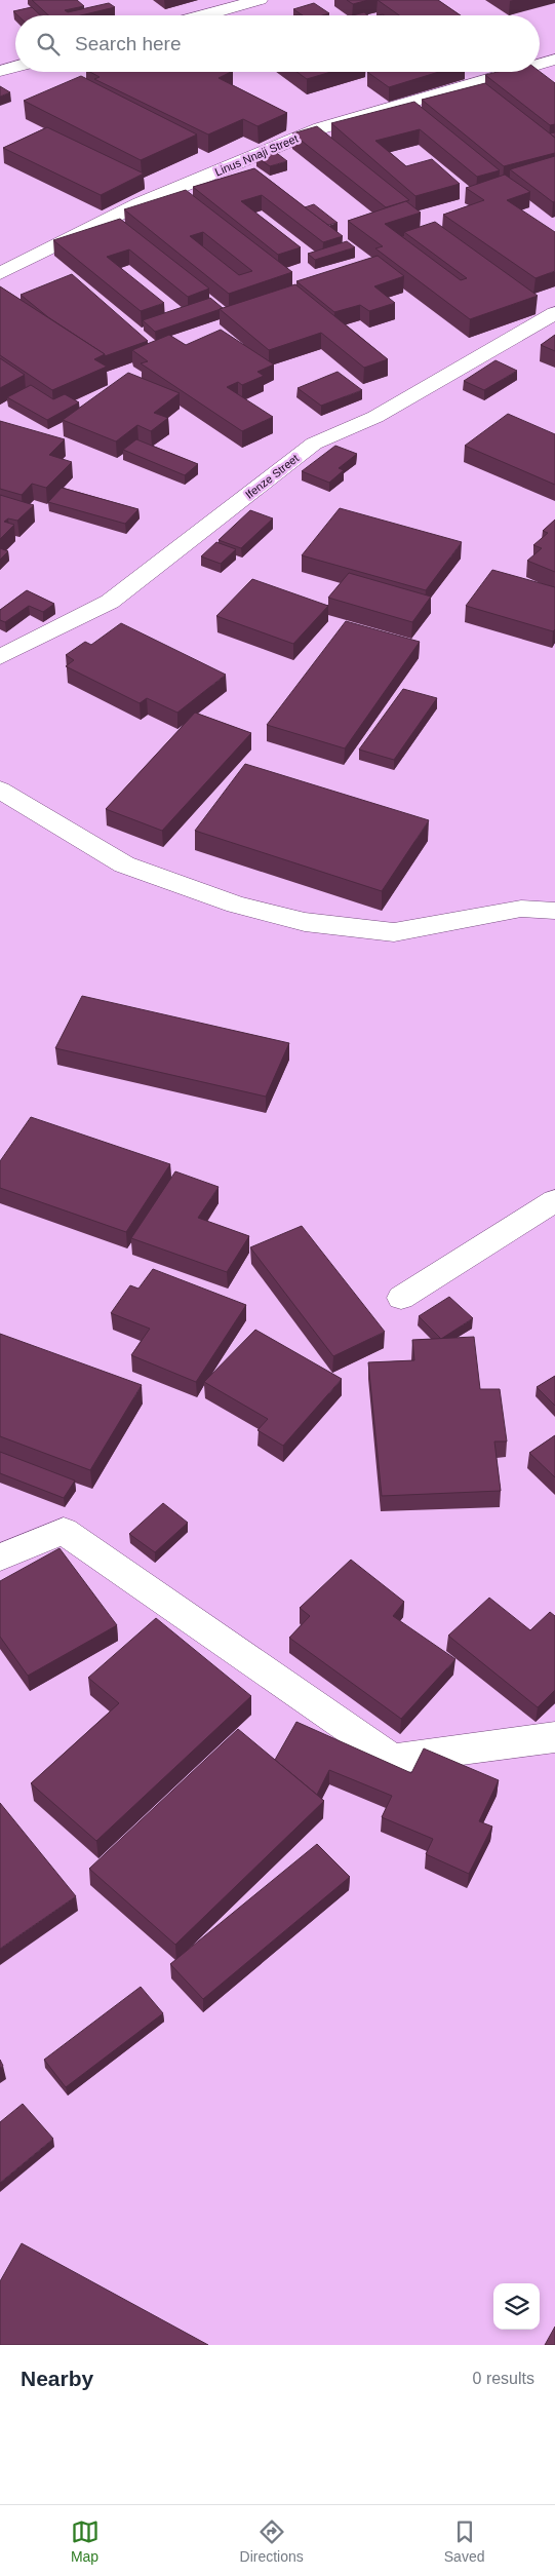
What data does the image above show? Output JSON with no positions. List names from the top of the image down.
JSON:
{
  "streets": {
    "street": ["Linus Nnaji Street", "Ifenze Street"]
  },
  "page": {
    "search": "Search here",
    "heading": ["Nearby", "0 results"],
    "nav": ["Map", "Directions", "Saved"]
  }
}
